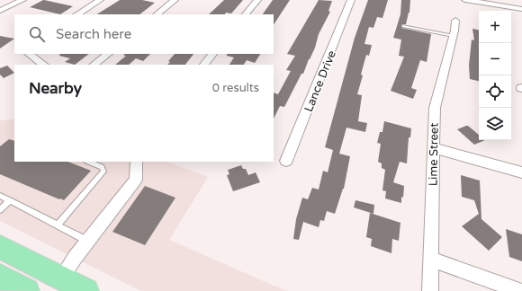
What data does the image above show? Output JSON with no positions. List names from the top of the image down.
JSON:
{
  "streets": {
    "street": ["Lance Drive", "Lime Street"]
  },
  "page": {
    "map_buttons": ["+", "−"],
    "search": "Search here",
    "heading": ["Nearby", "0 results"]
  }
}
